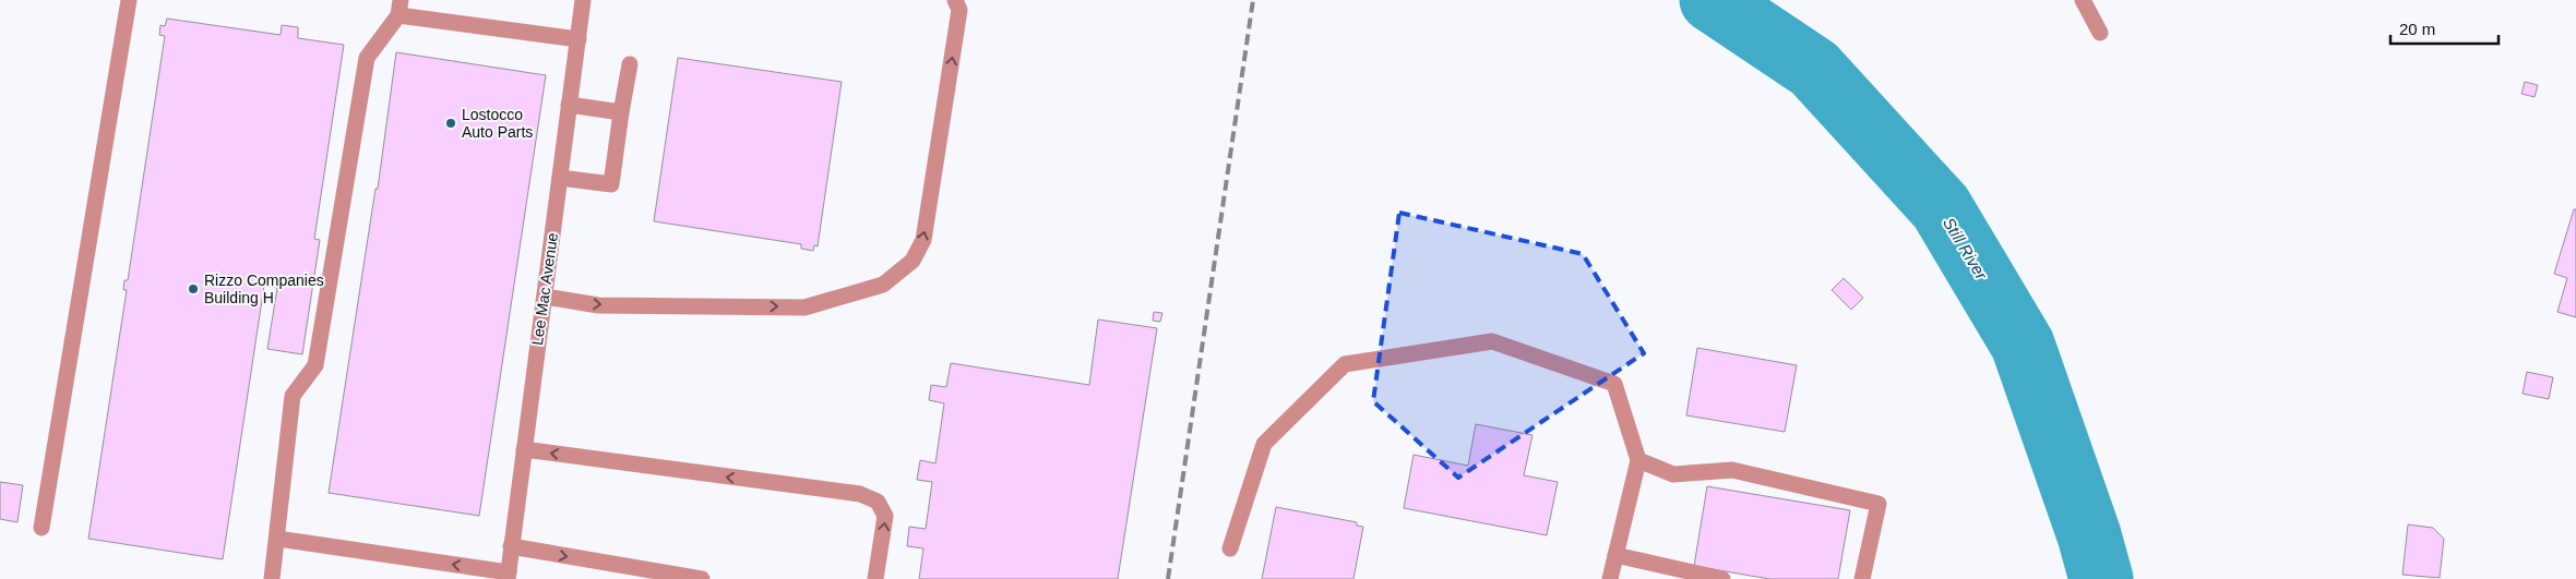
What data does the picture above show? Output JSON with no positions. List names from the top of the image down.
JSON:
{
  "streets": {
    "street": ["Lee Mac Avenue"]
  },
  "water": ["Still River"],
  "places": ["Lostocco Auto Parts", "Rizzo Companies Building H"],
  "scale_bar": "20 m"
}
